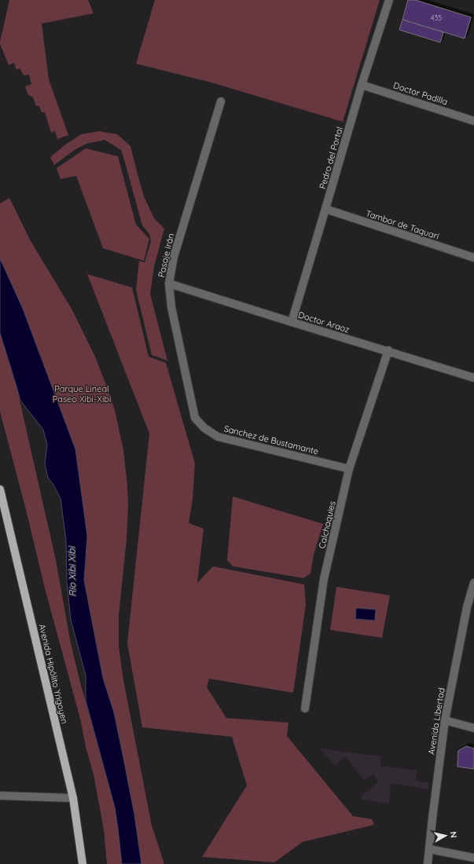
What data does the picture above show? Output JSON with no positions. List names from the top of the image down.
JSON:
{
  "streets": {
    "main road": ["Avenida Hipólito Yrigoyen"],
    "street": [
      "Doctor Padilla",
      "Pedro del Portal",
      "Tambor de Taquarí",
      "Pasaje Irán",
      "Doctor Araoz",
      "Sanchez de Bustamante",
      "Calchaquies",
      "Avenida Libertad"
    ]
  },
  "crossings": [
    ["Doctor Padilla", "Pedro del Portal"],
    ["Pedro del Portal", "Tambor de Taquarí"],
    ["Pedro del Portal", "Doctor Araoz"],
    ["Pasaje Irán", "Doctor Araoz"],
    ["Pasaje Irán", "Sanchez de Bustamante"],
    ["Doctor Araoz", "Calchaquies"],
    ["Sanchez de Bustamante", "Calchaquies"]
  ],
  "water": ["Río Xibi Xibi"],
  "parks": ["Parque Lineal Paseo Xibi-Xibi"],
  "house_numbers": ["435"],
  "north": "right"
}
